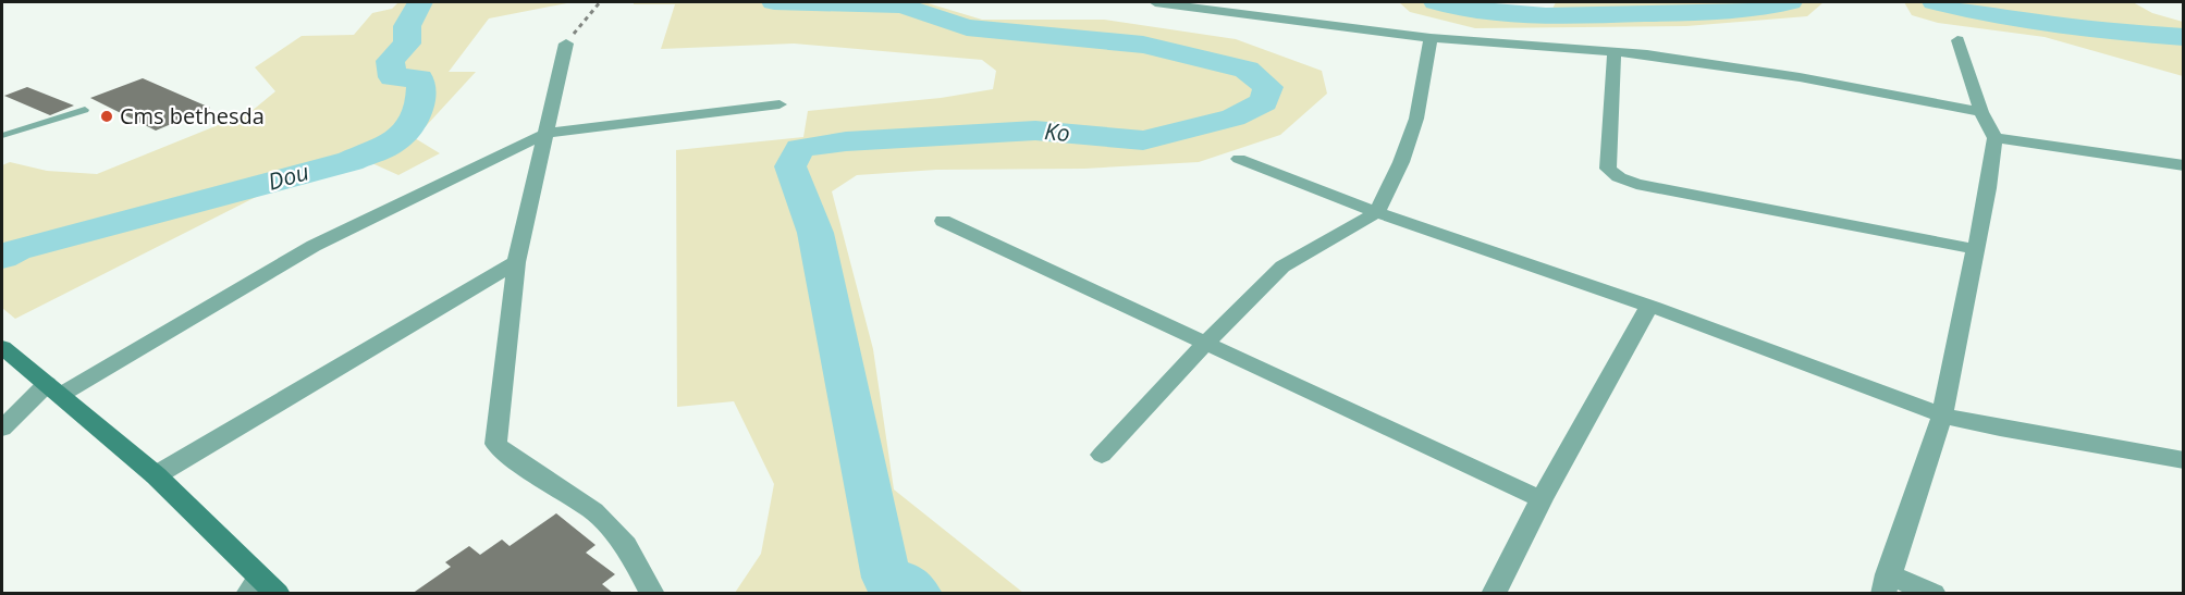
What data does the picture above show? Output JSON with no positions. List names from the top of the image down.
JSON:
{
  "water": ["Ko", "Dou"],
  "places": ["Cms bethesda"]
}
